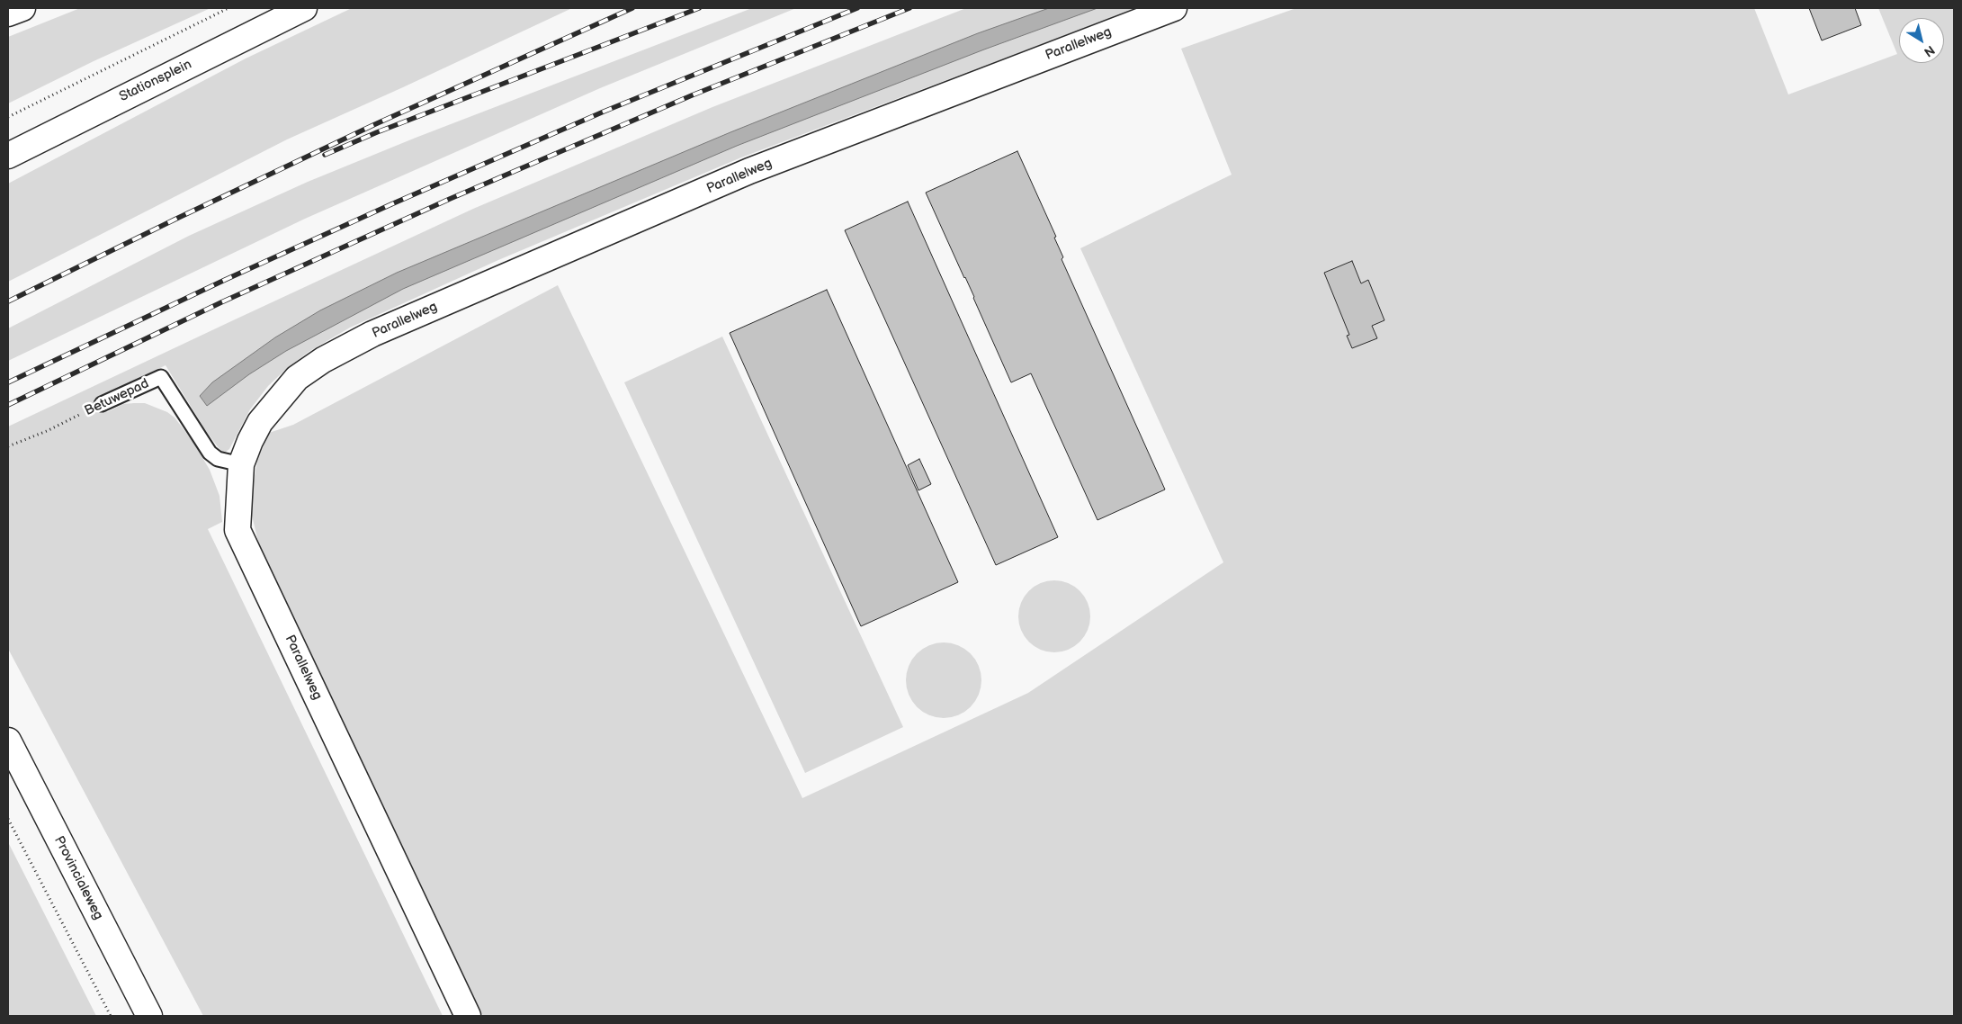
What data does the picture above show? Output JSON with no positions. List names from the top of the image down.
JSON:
{
  "streets": {
    "street": ["Parallelweg", "Stationsplein", "Provincialeweg"],
    "lane": ["Betuwepad"]
  },
  "crossings": [
    ["Parallelweg", "Betuwepad"]
  ],
  "north": "bottom right"
}
